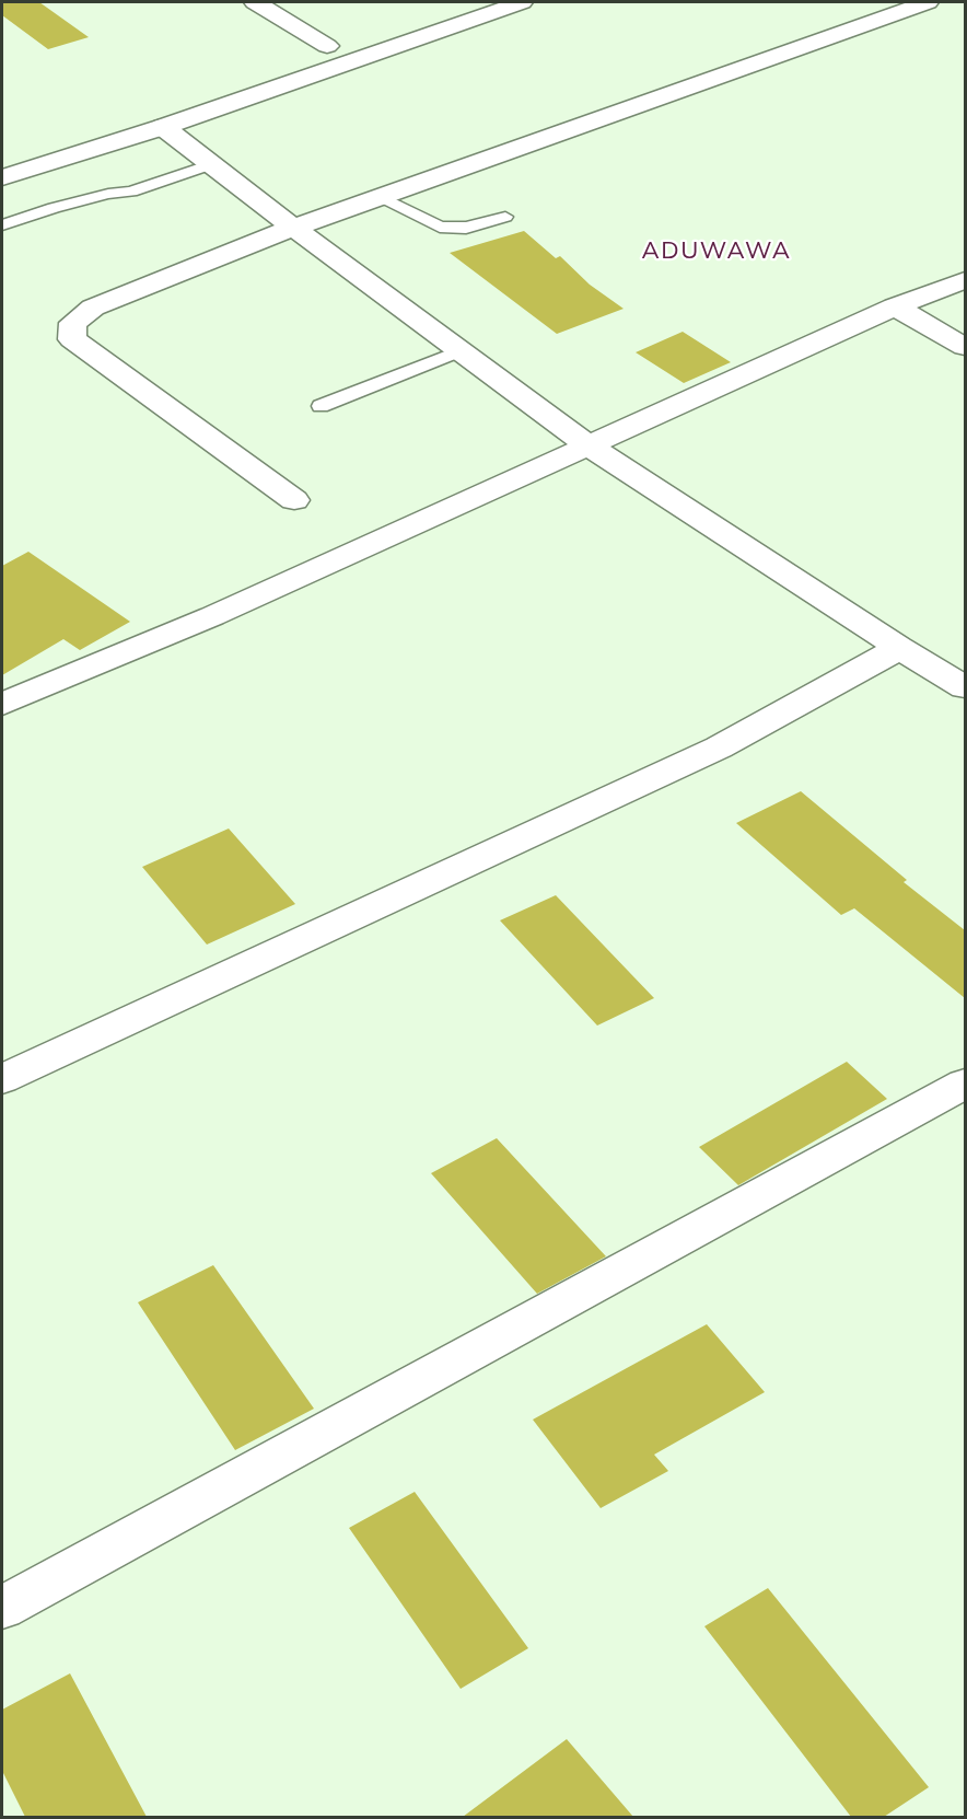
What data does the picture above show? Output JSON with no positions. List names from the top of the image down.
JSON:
{
  "districts": ["ADUWAWA"]
}
